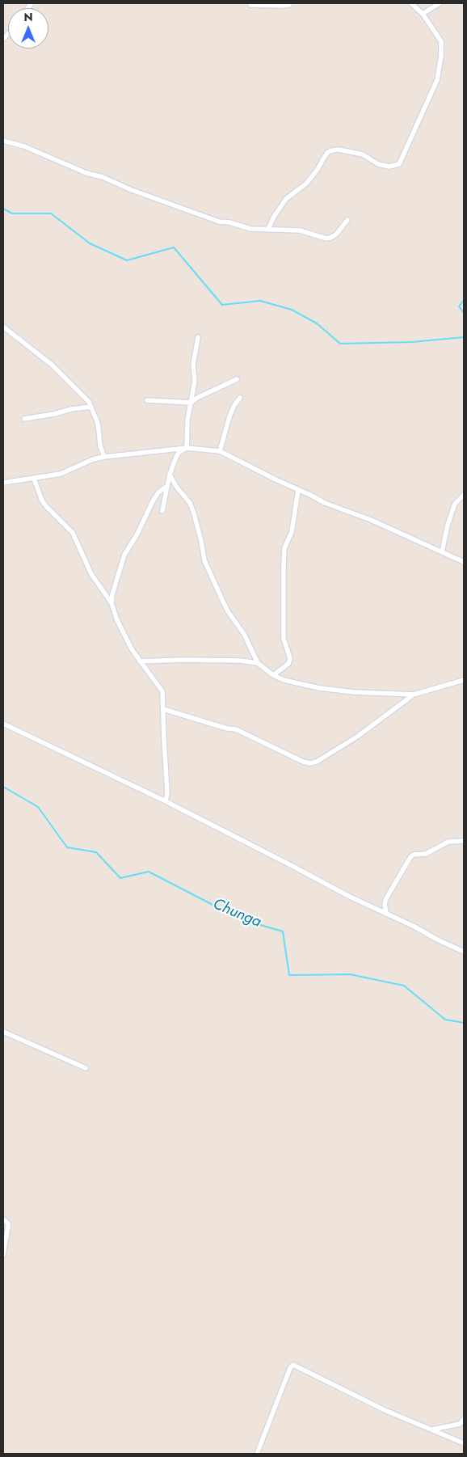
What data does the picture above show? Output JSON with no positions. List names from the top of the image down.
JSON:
{
  "water": ["Chunga"],
  "north": "top"
}
